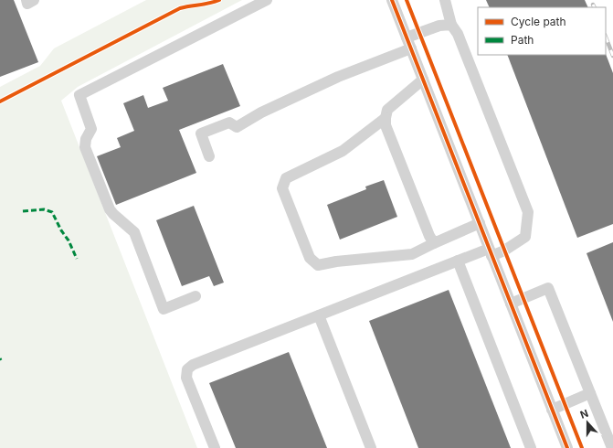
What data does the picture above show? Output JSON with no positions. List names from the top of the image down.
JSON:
{
  "legend": ["Cycle path", "Path"],
  "north": "top"
}
